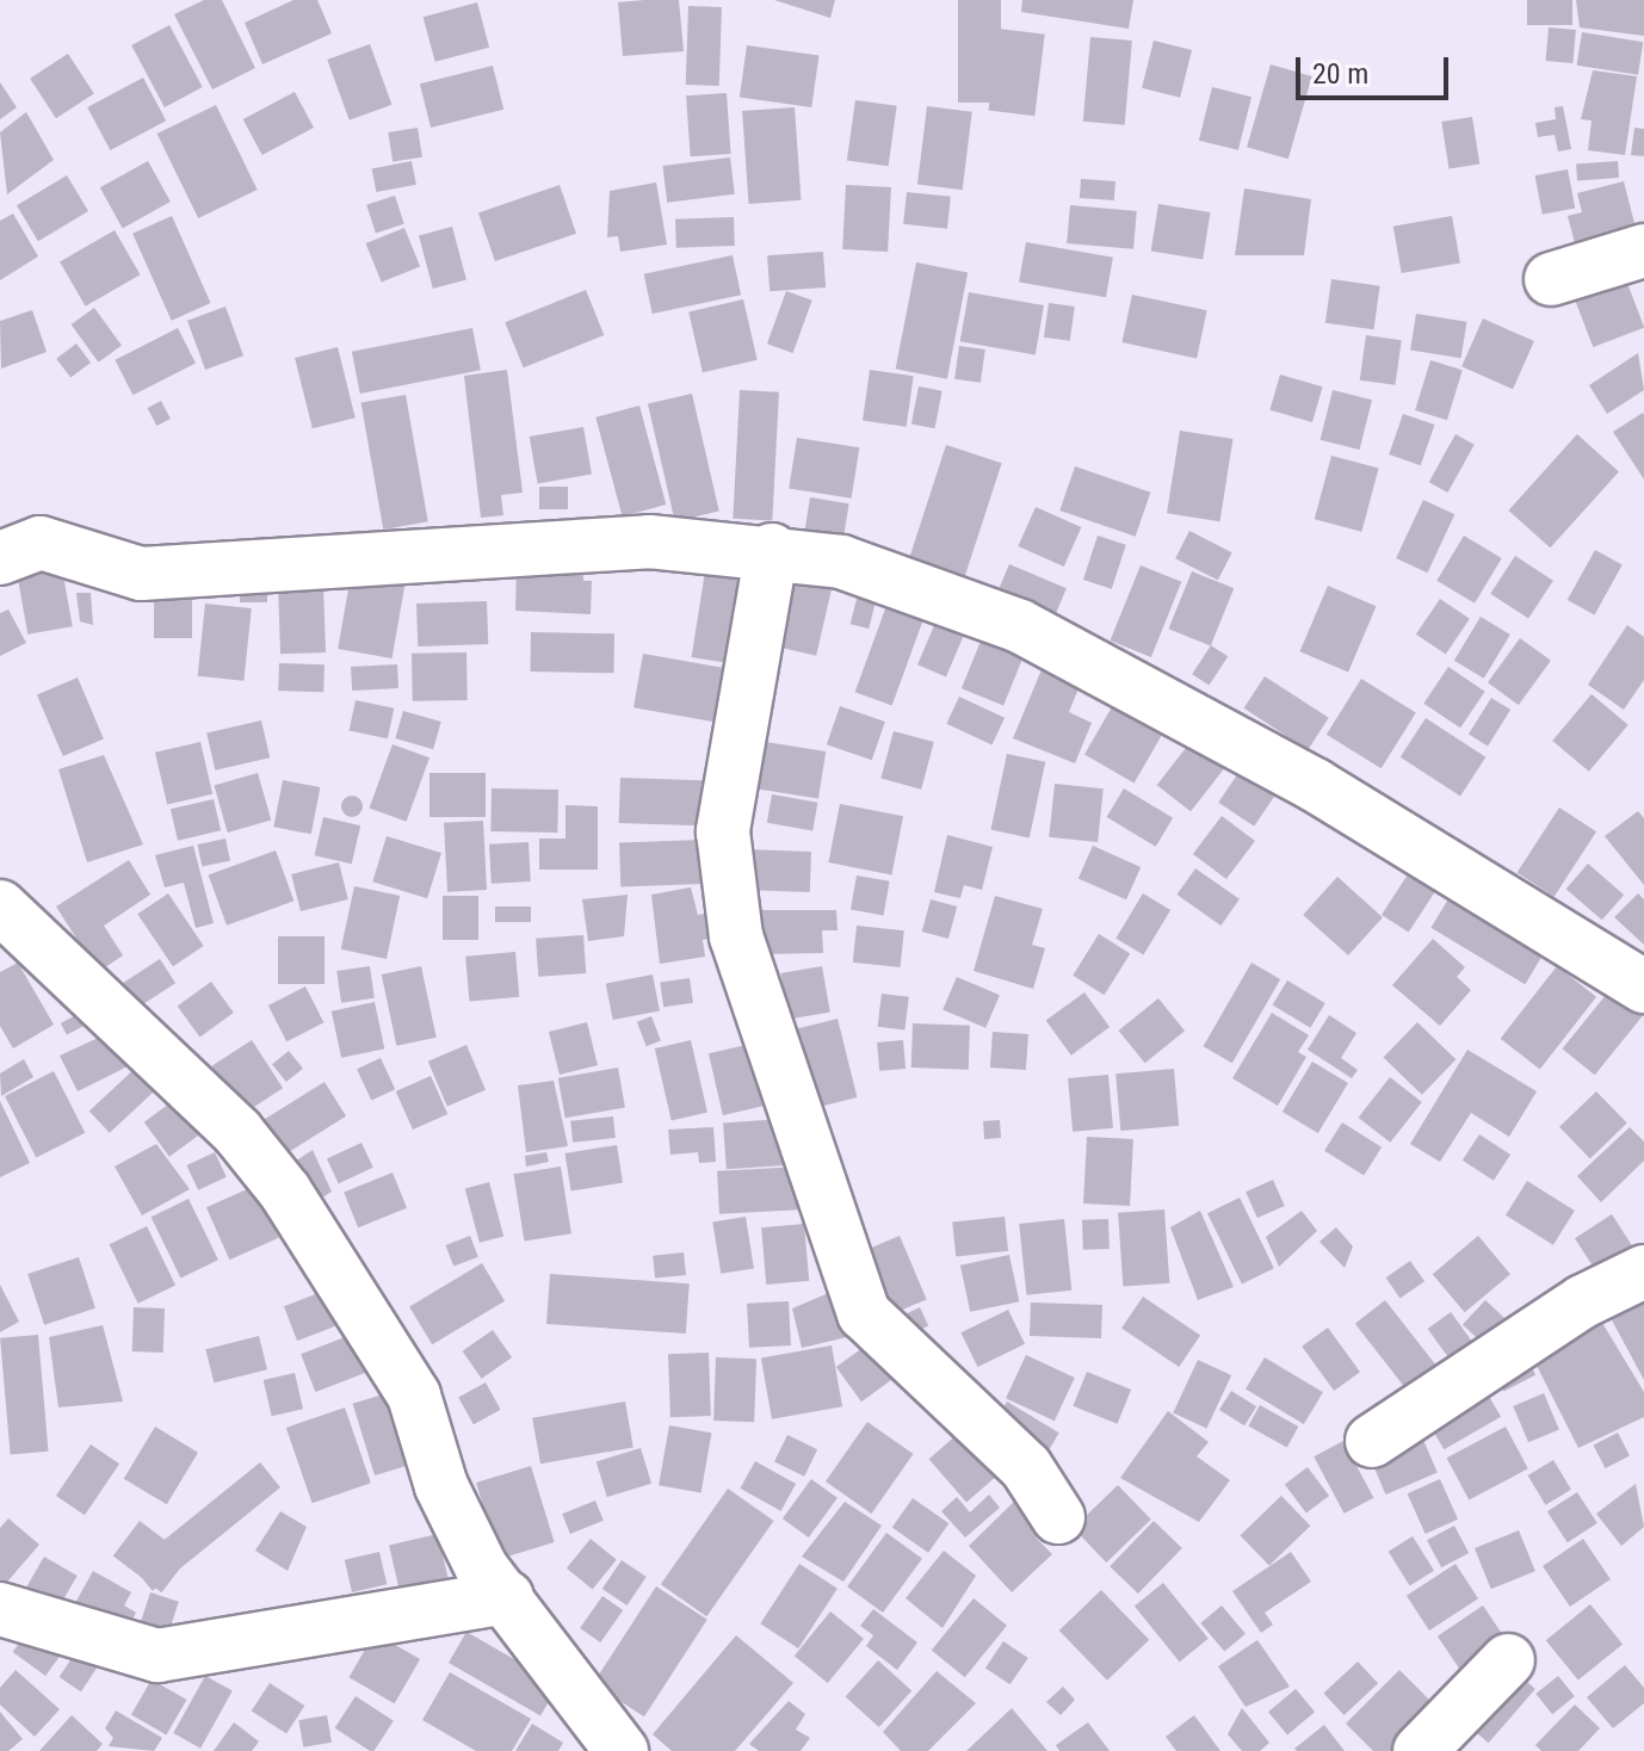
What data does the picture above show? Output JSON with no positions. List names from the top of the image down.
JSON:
{
  "scale_bar": "20 m"
}
